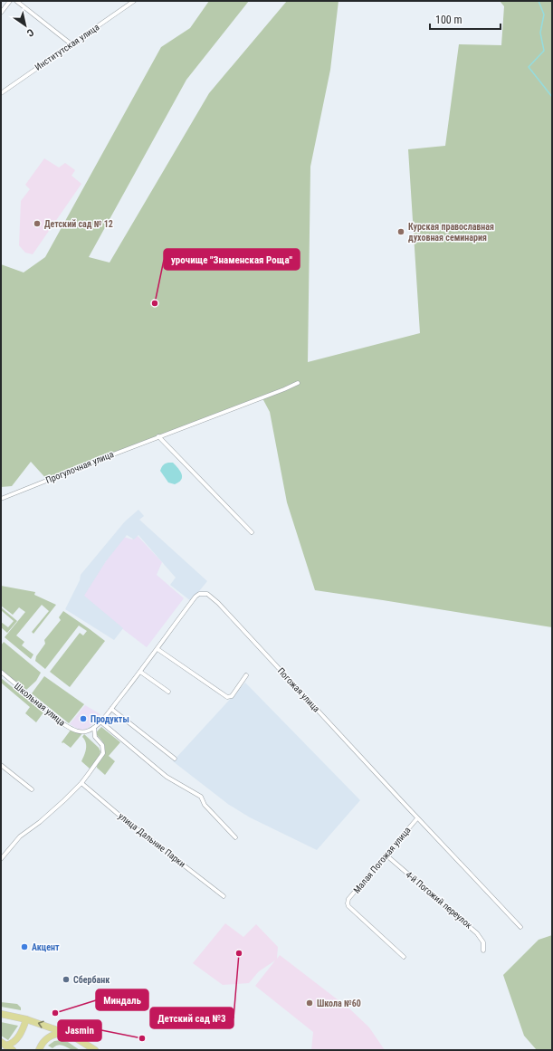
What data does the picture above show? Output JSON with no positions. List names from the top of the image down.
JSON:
{
  "streets": {
    "street": [
      "Институтская улица",
      "Прогулочная улица",
      "Погожая улица",
      "Школьная улица",
      "улица Дальние Парки",
      "Малая Погожая улица",
      "4-й Погожий переулок"
    ]
  },
  "crossings": [
    ["Погожая улица", "Школьная улица"],
    ["Погожая улица", "Малая Погожая улица"],
    ["Малая Погожая улица", "4-й Погожий переулок"]
  ],
  "places": [
    "Детский сад № 12",
    "Курская православная духовная семинария",
    "урочище \"Знаменская Роща\"",
    "Продукты",
    "Акцент",
    "Детский сад №3",
    "Сбербанк",
    "Школа №60",
    "Миндаль",
    "Jasmin"
  ],
  "scale_bar": "100 m",
  "north": "bottom right"
}
